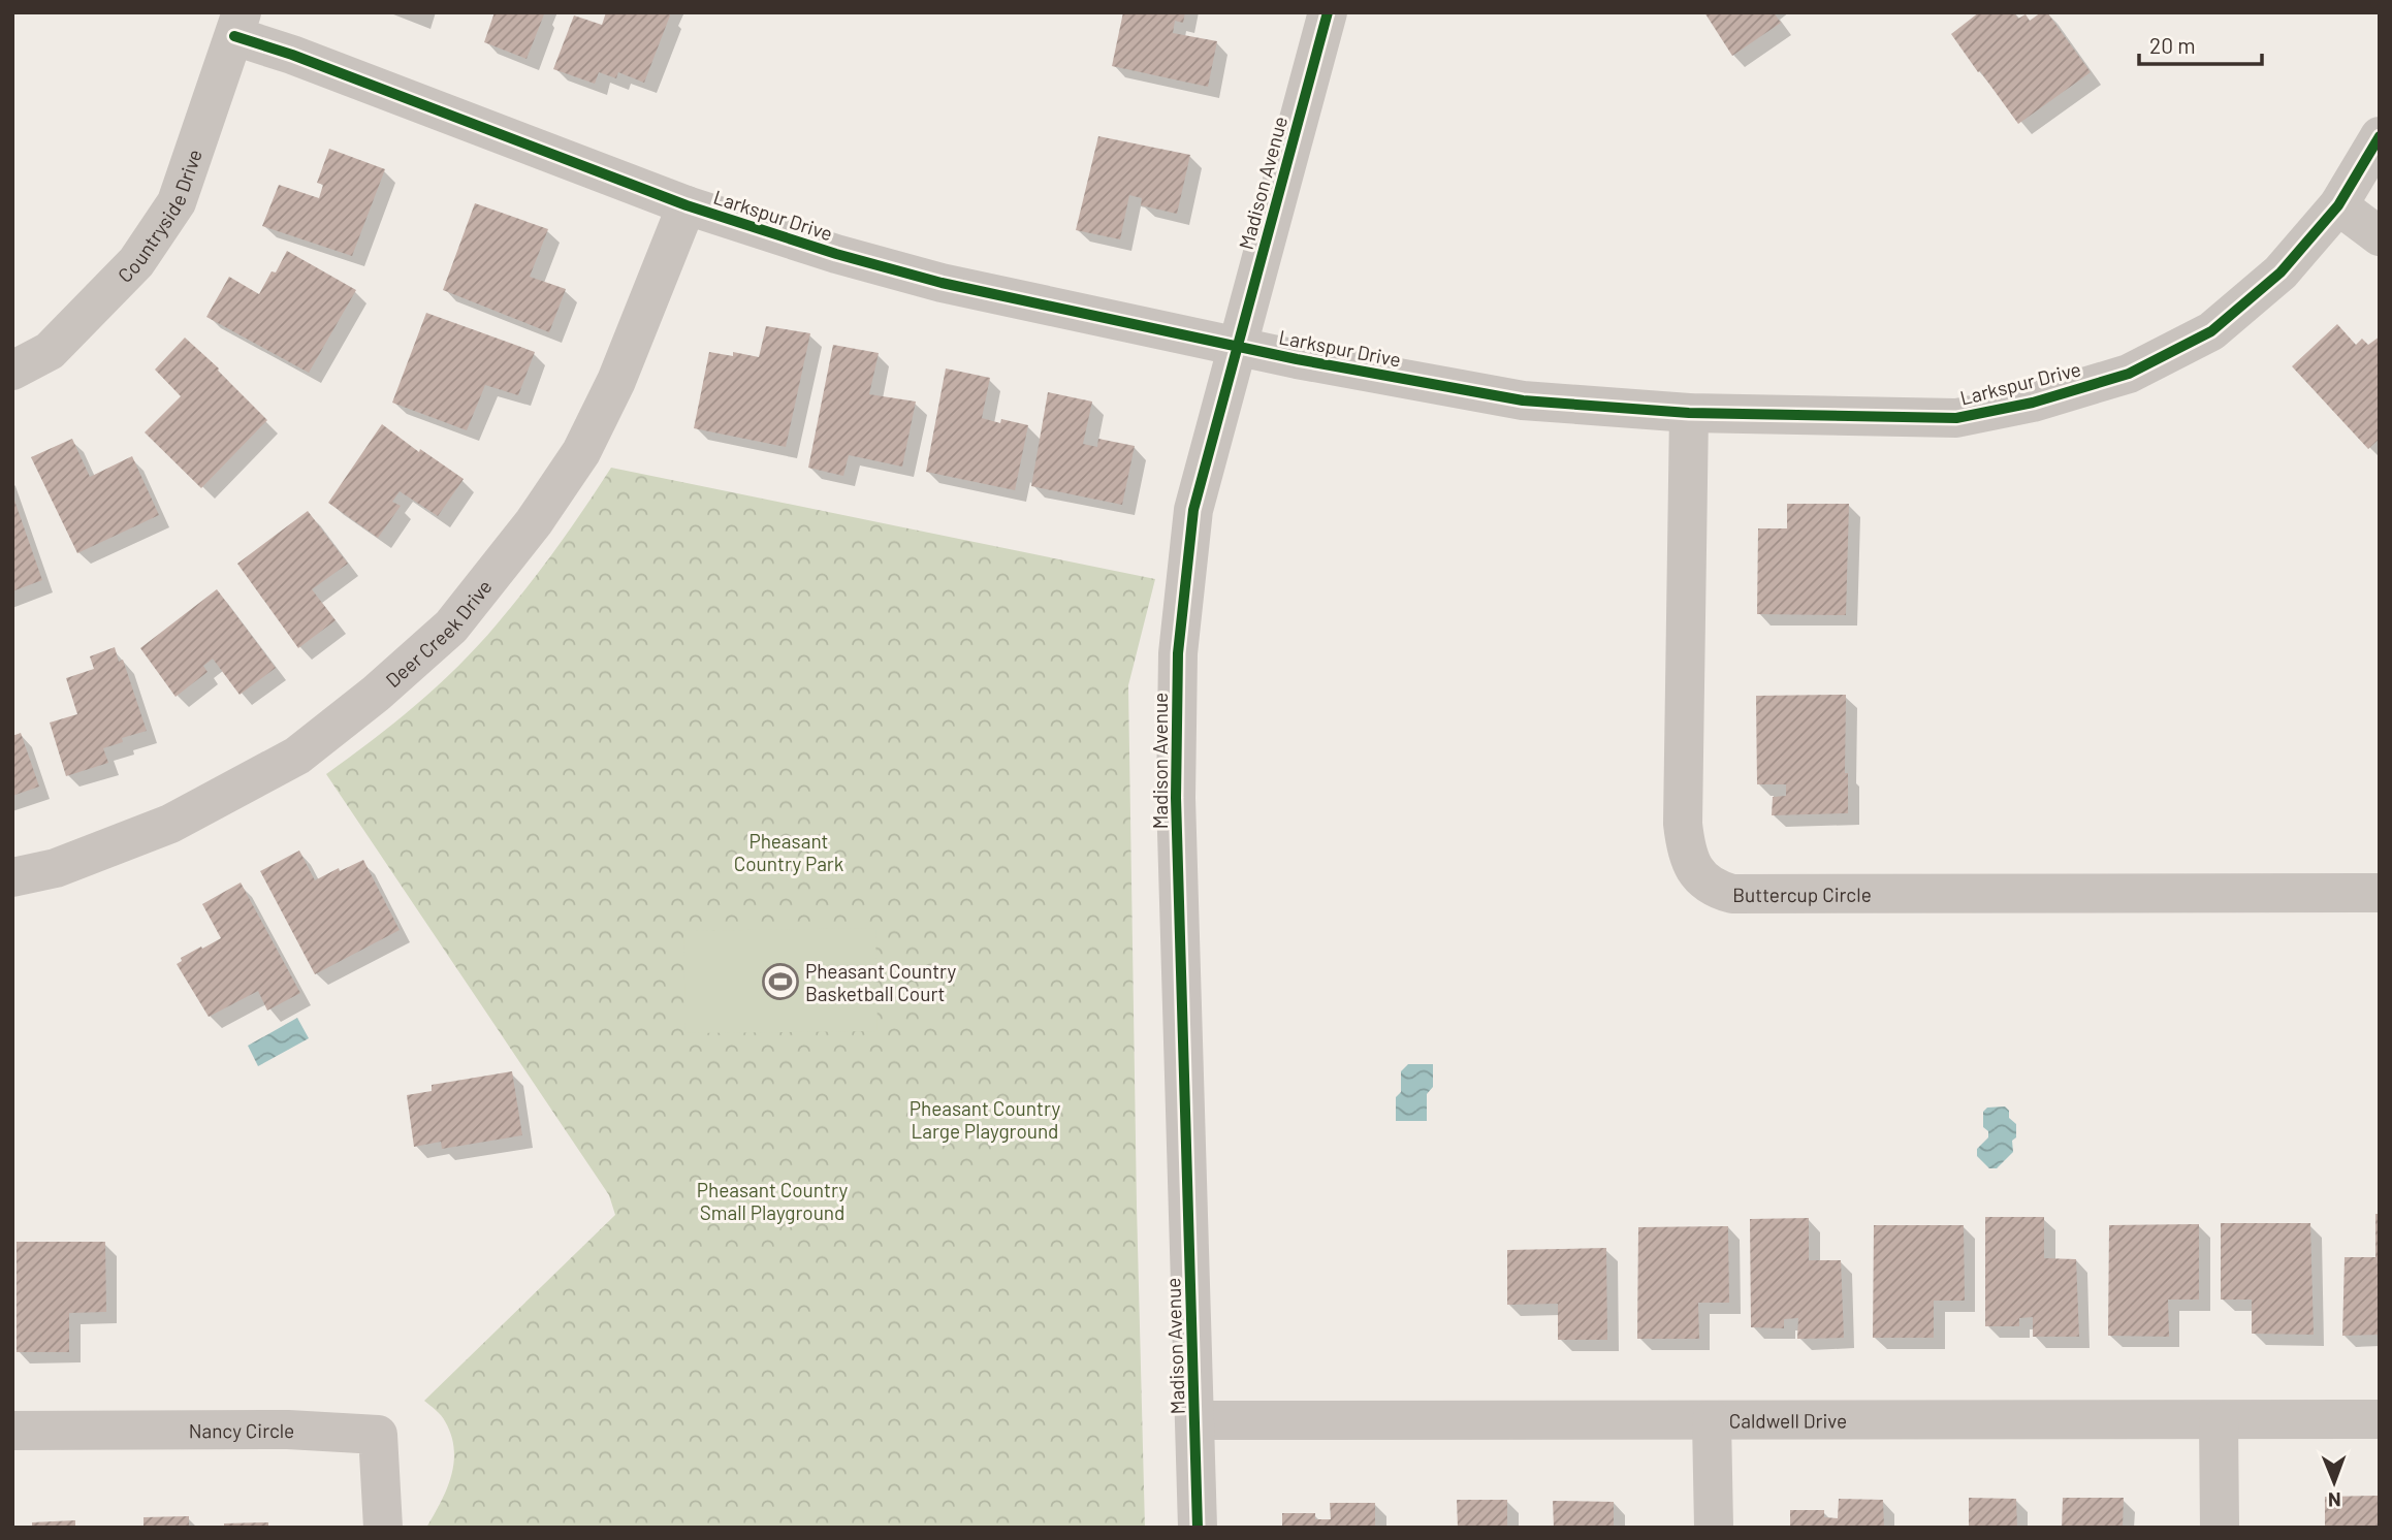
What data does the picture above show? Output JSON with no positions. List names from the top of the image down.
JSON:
{
  "streets": {
    "street": [
      "Madison Avenue",
      "Countryside Drive",
      "Larkspur Drive",
      "Deer Creek Drive",
      "Buttercup Circle",
      "Caldwell Drive",
      "Nancy Circle"
    ]
  },
  "crossings": [
    ["Madison Avenue", "Larkspur Drive"],
    ["Madison Avenue", "Caldwell Drive"],
    ["Countryside Drive", "Larkspur Drive"],
    ["Larkspur Drive", "Deer Creek Drive"],
    ["Larkspur Drive", "Buttercup Circle"]
  ],
  "parks": ["Pheasant Country Park", "Pheasant Country Large Playground", "Pheasant Country Small Playground"],
  "places": {
    "sports": ["Pheasant Country Basketball Court"]
  },
  "scale_bar": "20 m",
  "north": "bottom"
}
